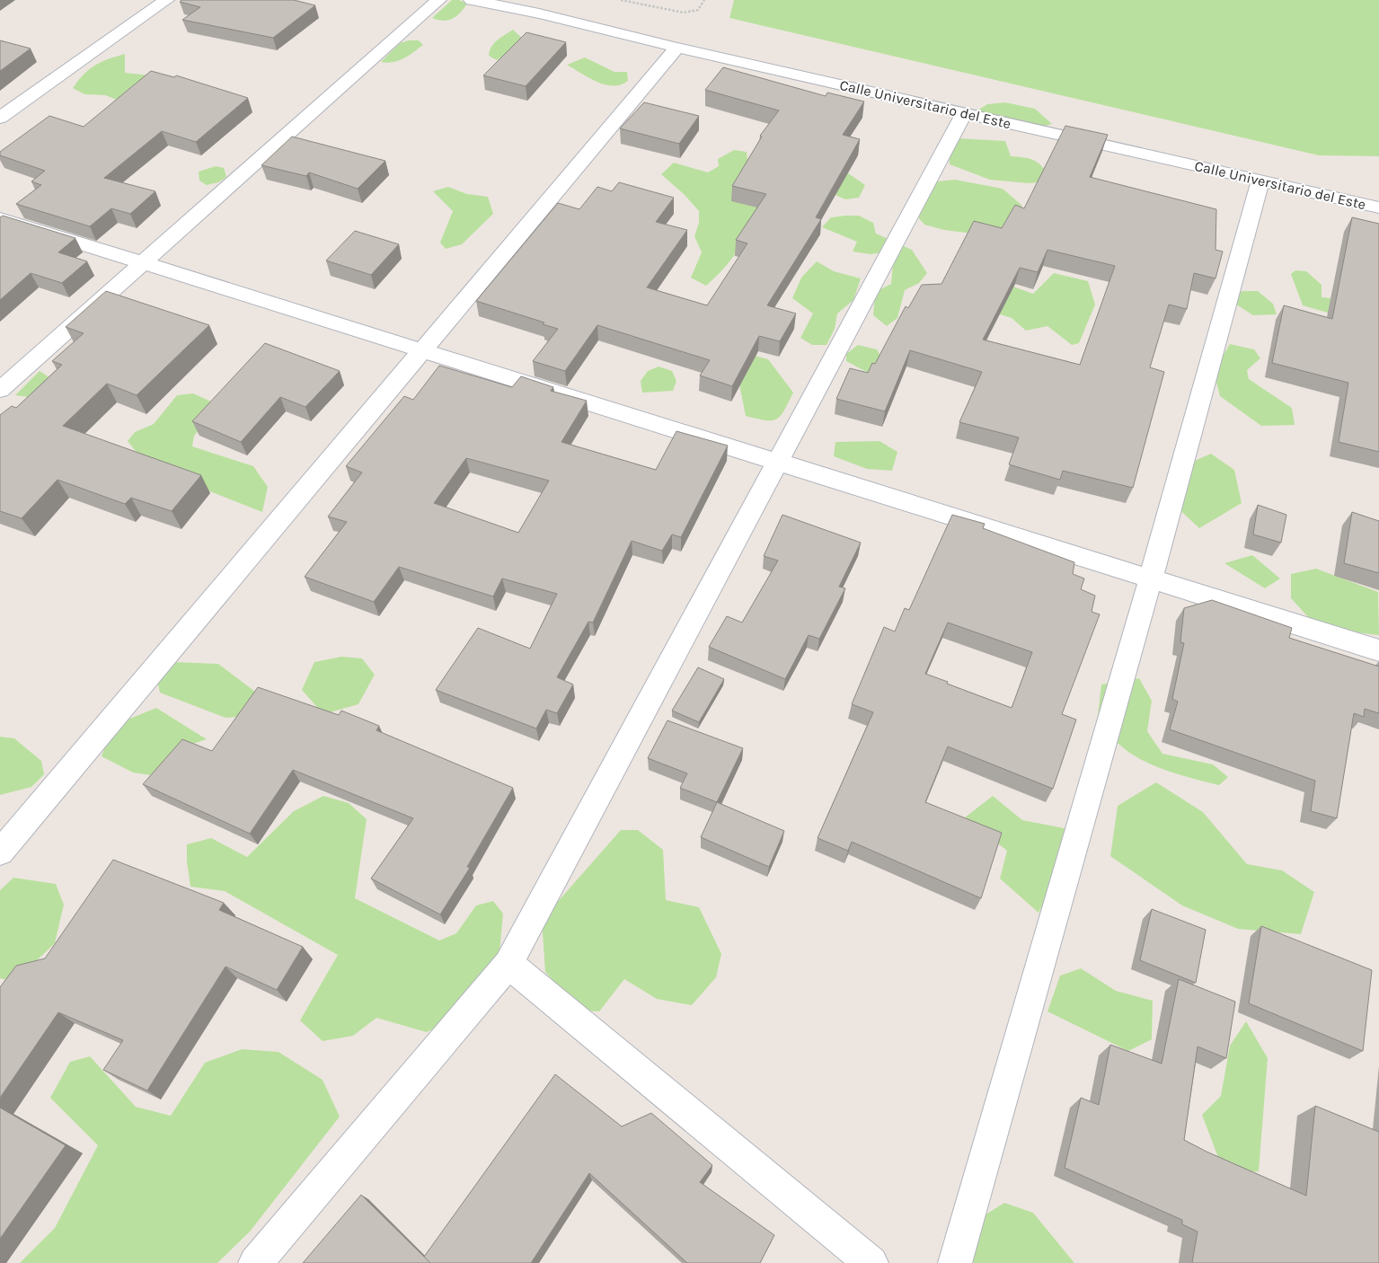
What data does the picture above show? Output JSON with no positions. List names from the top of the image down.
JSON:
{
  "streets": {
    "street": ["Calle Universitario del Este"]
  }
}
